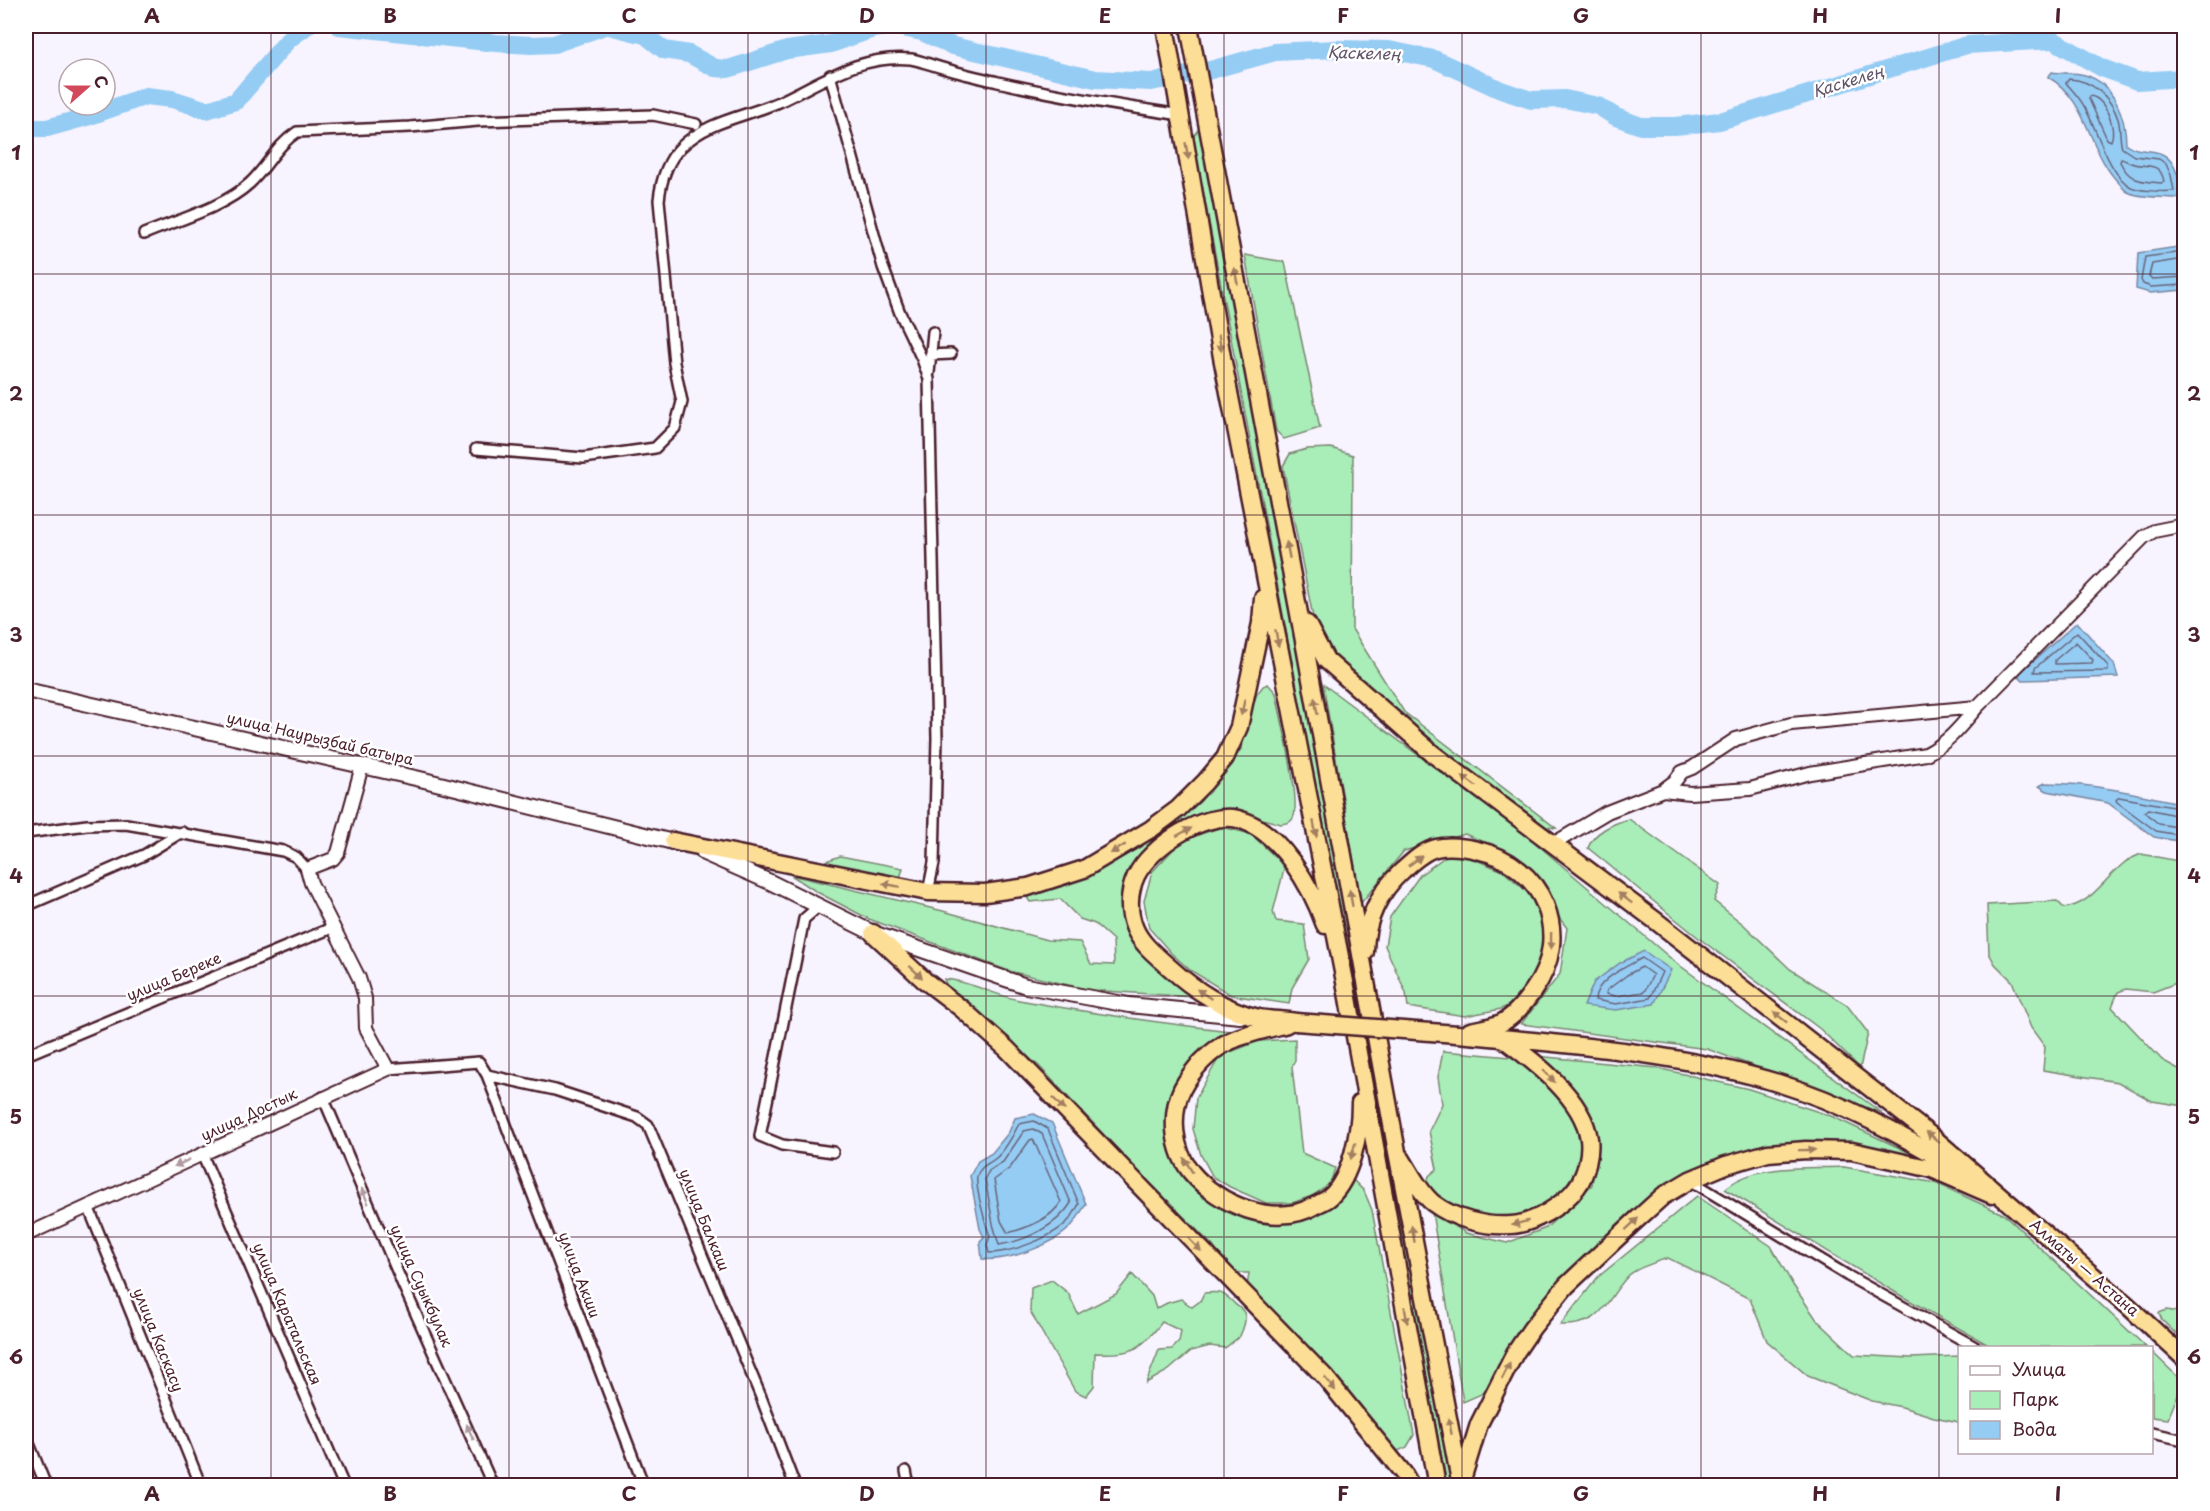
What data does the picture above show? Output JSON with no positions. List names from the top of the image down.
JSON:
{
  "streets": {
    "highway": ["Алматы — Астана"],
    "main road": ["улица Наурызбай батыра"],
    "street": [
      "улица Береке",
      "улица Достык",
      "улица Балкаш",
      "улица Акши",
      "улица Суыкбулак",
      "улица Каратальская",
      "улица Каскасу"
    ]
  },
  "crossings": [
    ["улица Достык", "улица Балкаш"],
    ["улица Достык", "улица Акши"],
    ["улица Достык", "улица Суыкбулак"],
    ["улица Достык", "улица Каратальская"],
    ["улица Достык", "улица Каскасу"],
    ["улица Балкаш", "улица Акши"]
  ],
  "one_way": ["улица Суыкбулак"],
  "water": ["Қаскелең"],
  "legend": ["Улица", "Парк", "Вода"],
  "north": "right",
  "grid": {
    "columns": [
      "A",
      "B",
      "C",
      "D",
      "E",
      "F",
      "G",
      "H",
      "I"
    ],
    "rows": [
      "1",
      "2",
      "3",
      "4",
      "5",
      "6"
    ]
  }
}
